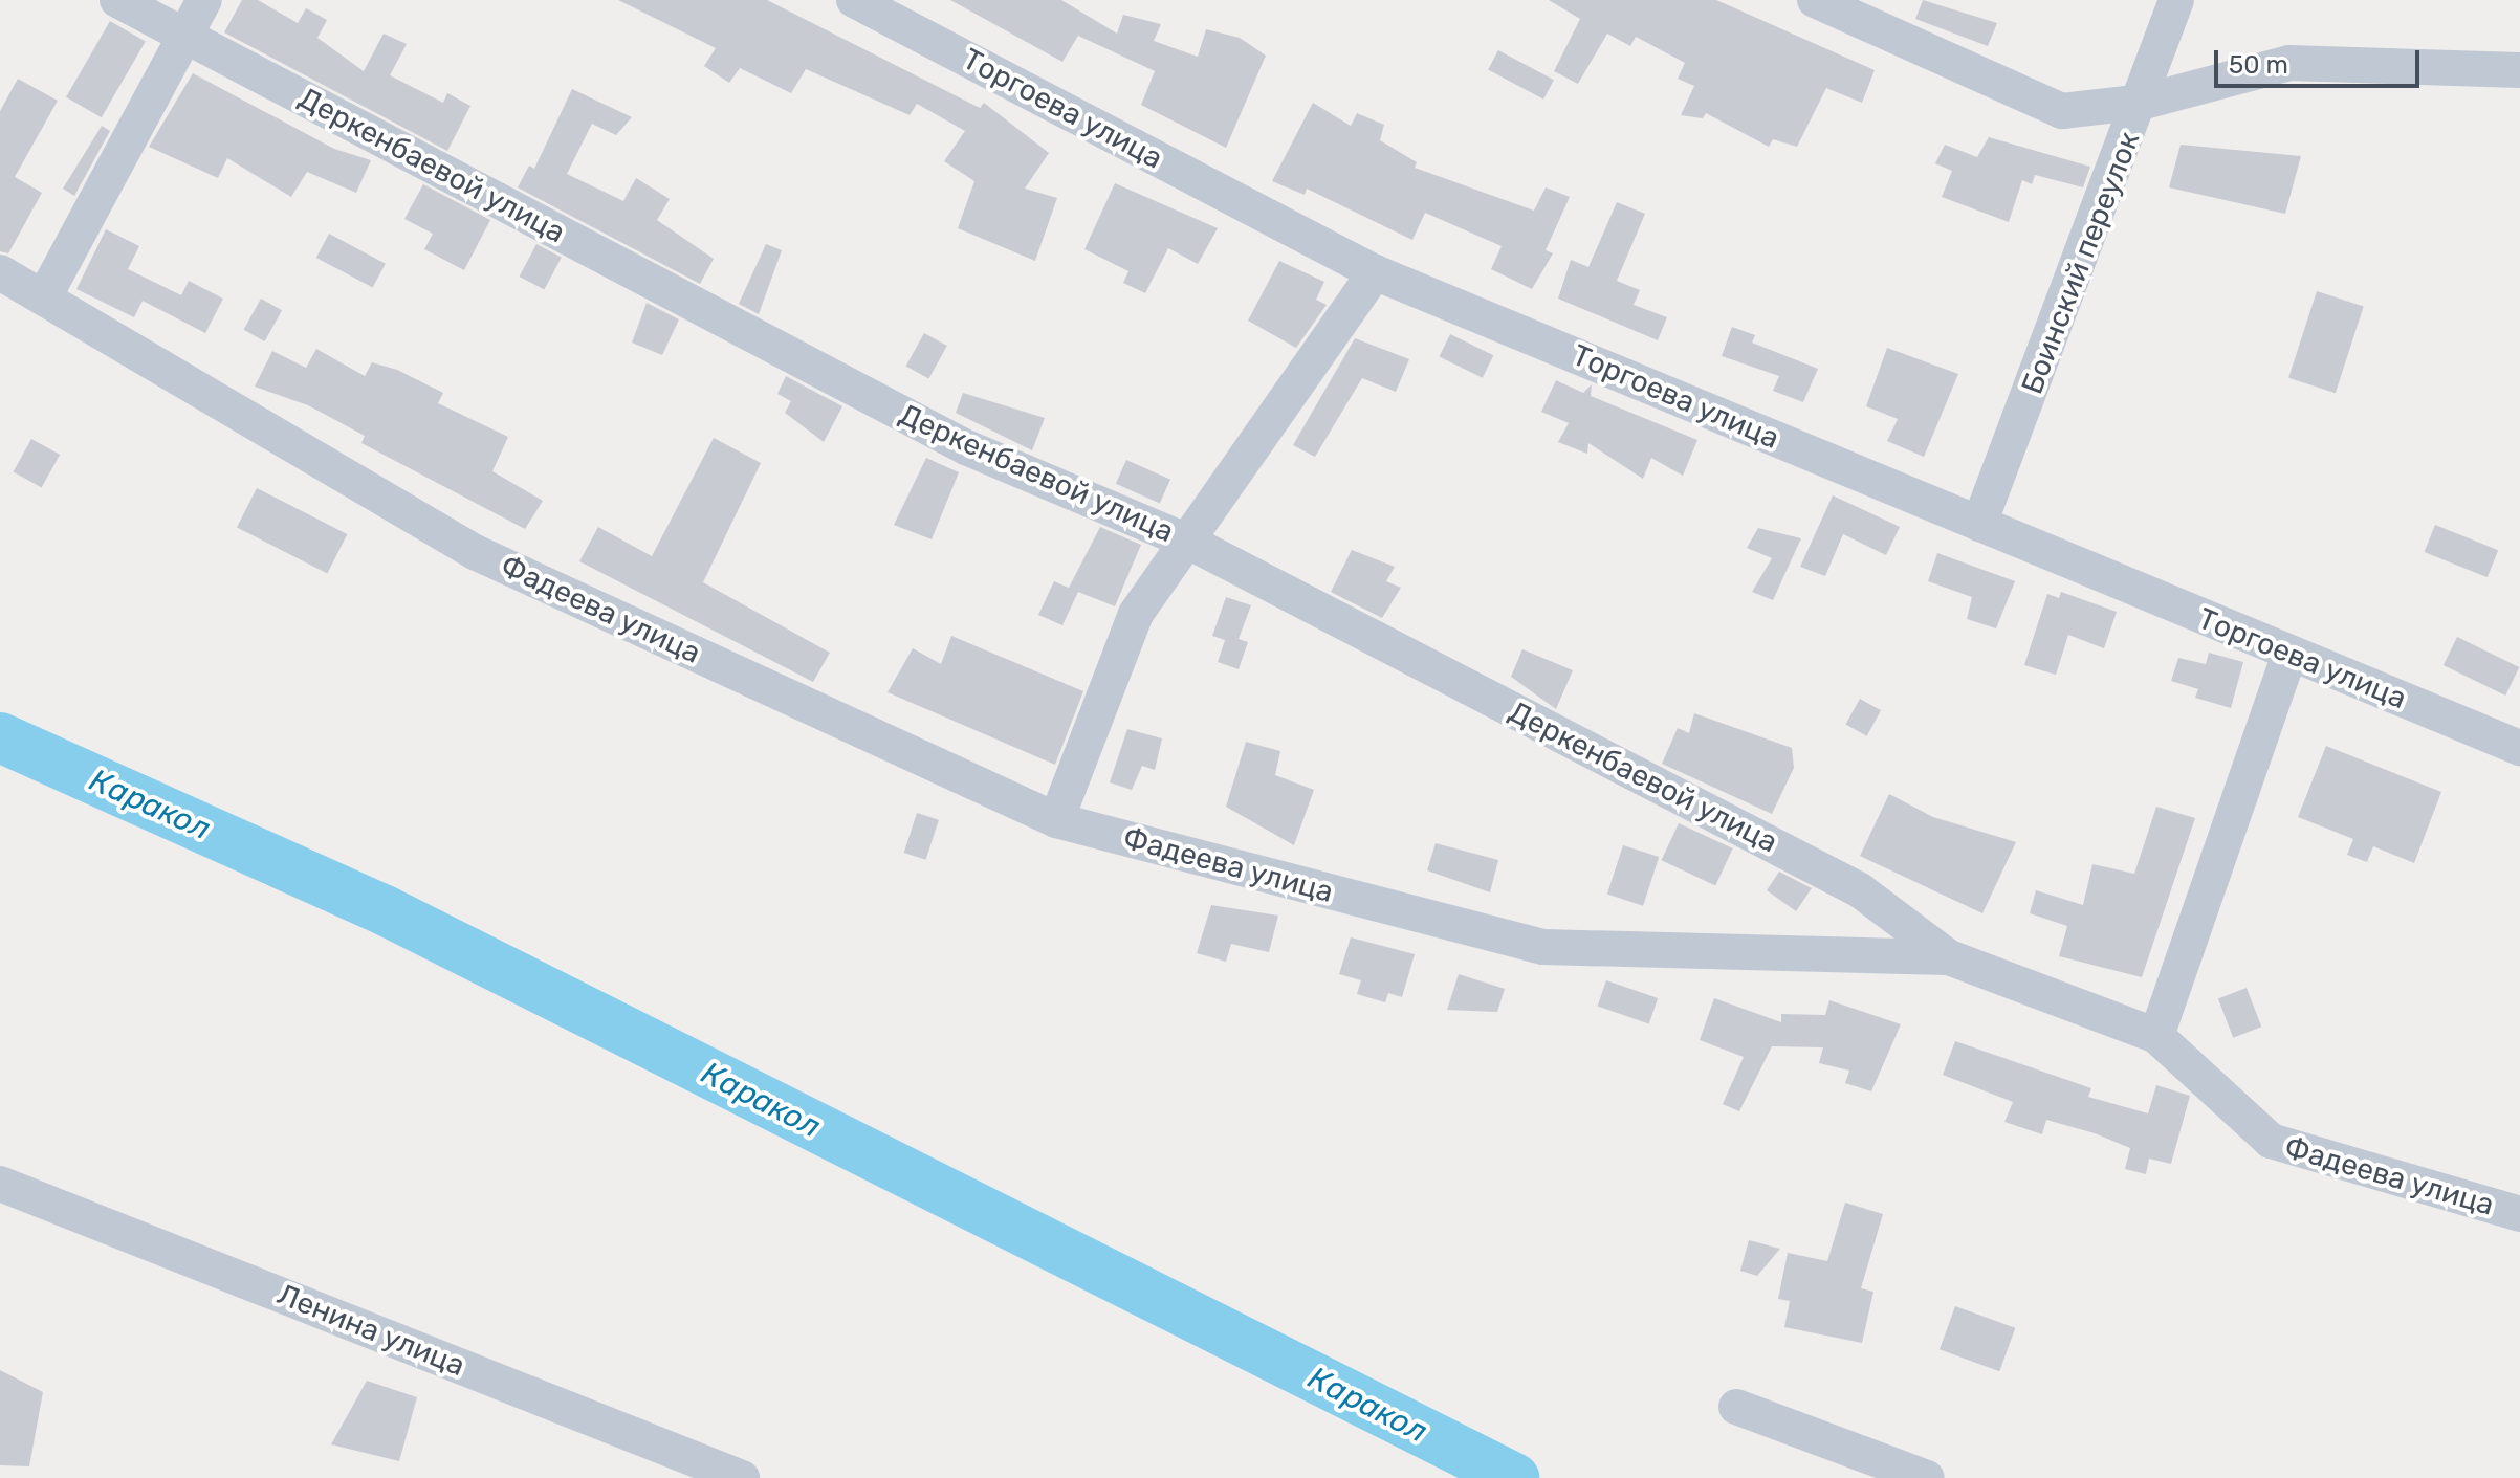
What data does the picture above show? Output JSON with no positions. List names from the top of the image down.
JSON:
{
  "streets": {
    "street": [
      "Торгоева улица",
      "Деркенбаевой улица",
      "Боинский переулок",
      "Фадеева улица",
      "Ленина улица"
    ]
  },
  "crossings": [
    ["Торгоева улица", "Боинский переулок"],
    ["Деркенбаевой улица", "Фадеева улица"]
  ],
  "water": ["Каракол"],
  "scale_bar": "50 m"
}
